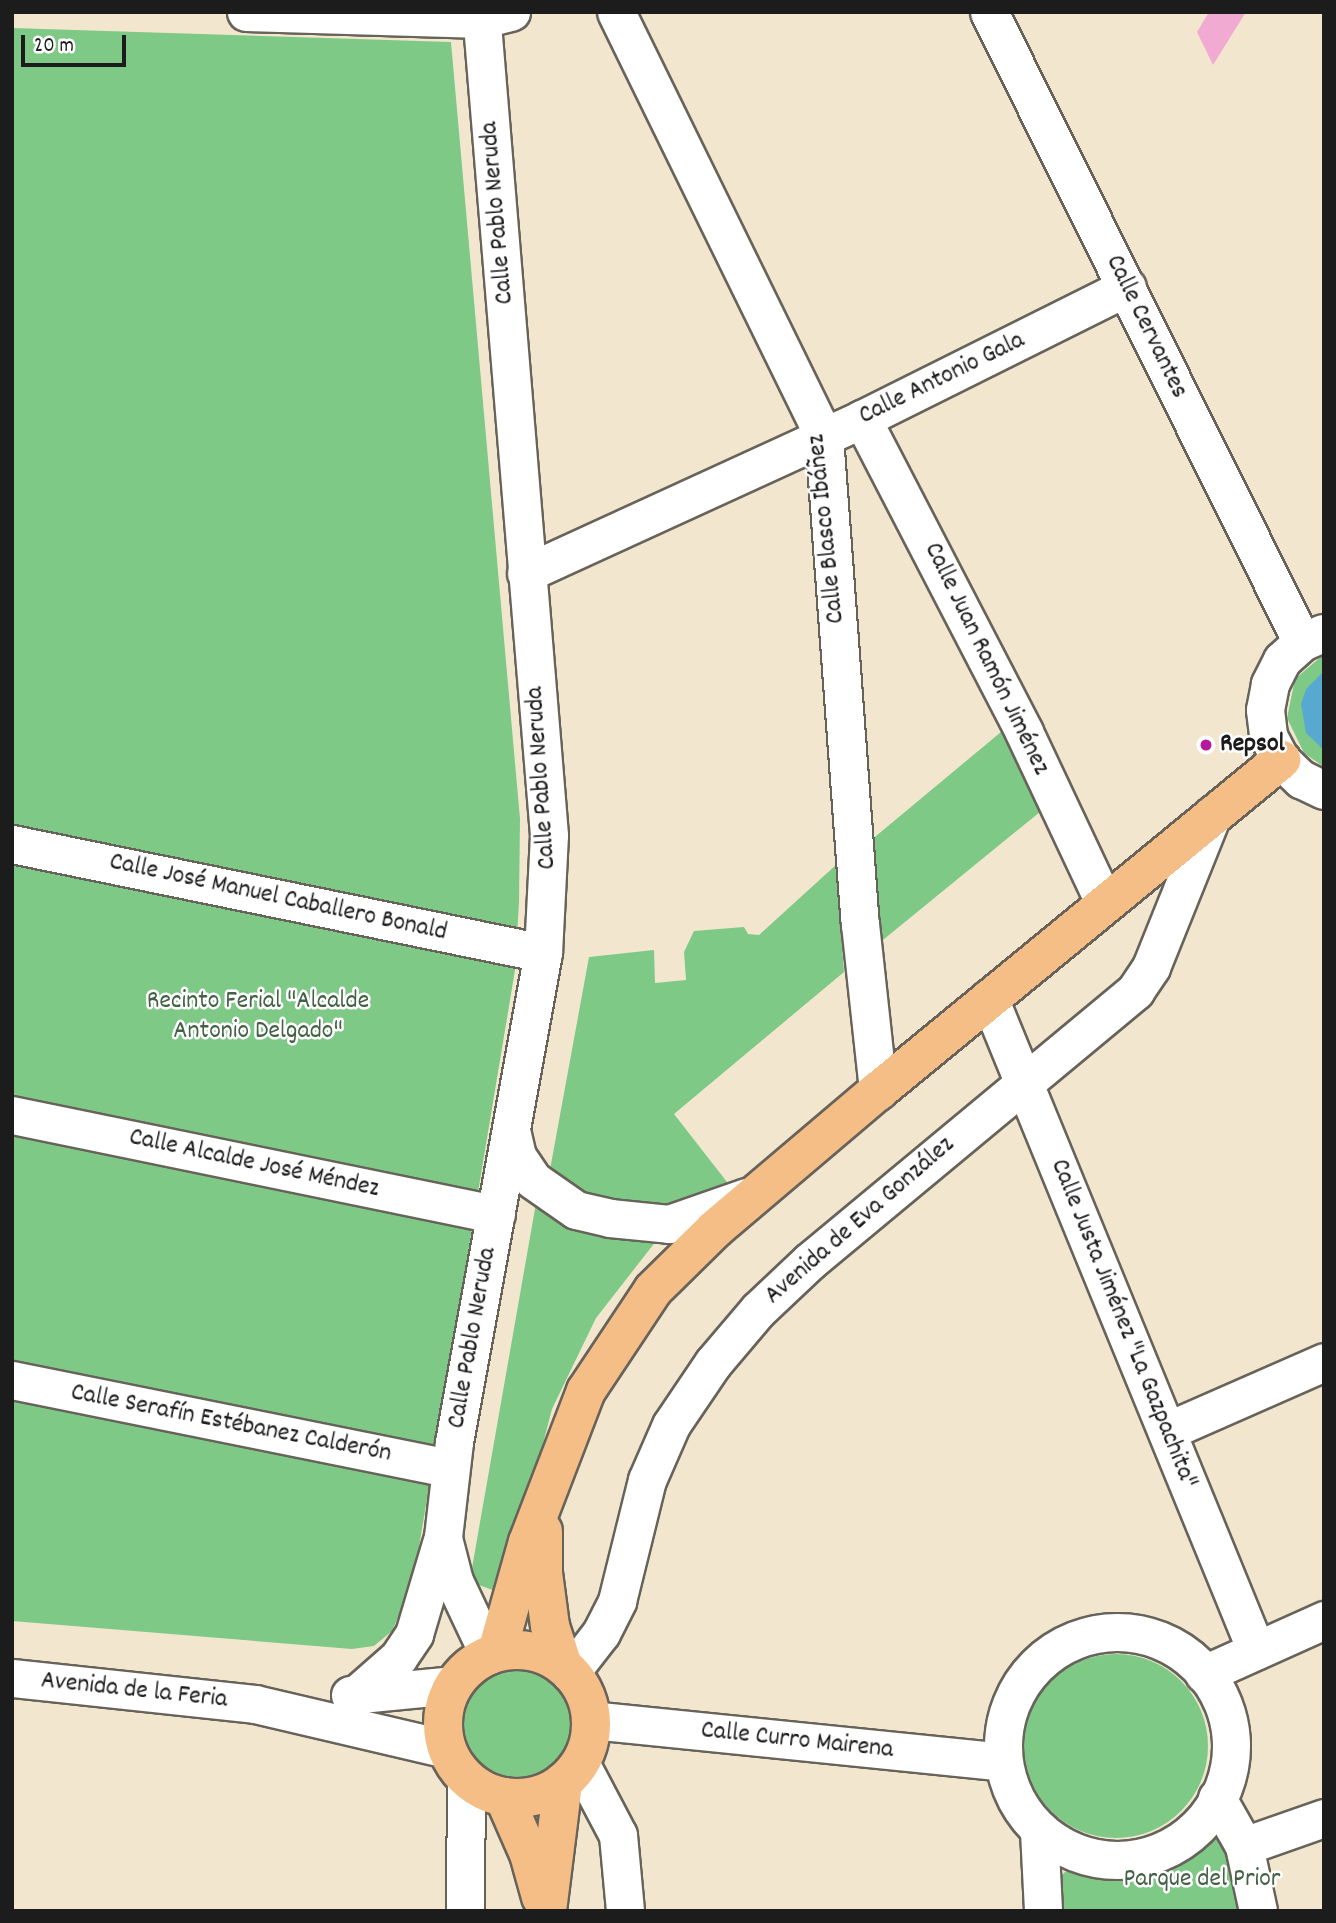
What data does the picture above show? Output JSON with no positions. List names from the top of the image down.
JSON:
{
  "streets": {
    "main road": ["Avenida de Eva González"],
    "street": [
      "Calle Pablo Neruda",
      "Calle Cervantes",
      "Calle Antonio Gala",
      "Calle Blasco Ibáñez",
      "Calle Juan Ramón Jiménez",
      "Calle José Manuel Caballero Bonald",
      "Calle Alcalde José Méndez",
      "Calle Justa Jiménez \"La Gazpachita\"",
      "Calle Serafín Estébanez Calderón",
      "Avenida de la Feria",
      "Calle Curro Mairena"
    ]
  },
  "crossings": [
    ["Calle Pablo Neruda", "Calle Antonio Gala"],
    ["Calle Pablo Neruda", "Calle José Manuel Caballero Bonald"],
    ["Calle Pablo Neruda", "Calle Alcalde José Méndez"],
    ["Calle Pablo Neruda", "Avenida de Eva González"],
    ["Calle Pablo Neruda", "Calle Serafín Estébanez Calderón"],
    ["Calle Pablo Neruda", "Calle Curro Mairena"],
    ["Calle Cervantes", "Calle Antonio Gala"],
    ["Calle Antonio Gala", "Calle Blasco Ibáñez"],
    ["Calle Antonio Gala", "Calle Juan Ramón Jiménez"],
    ["Calle Blasco Ibáñez", "Avenida de Eva González"],
    ["Calle Juan Ramón Jiménez", "Avenida de Eva González"],
    ["Avenida de Eva González", "Calle Justa Jiménez \"La Gazpachita\""],
    ["Avenida de Eva González", "Calle Curro Mairena"]
  ],
  "parks": ["Recinto Ferial \"Alcalde Antonio Delgado\"", "Parque del Prior"],
  "places": ["Repsol"],
  "scale_bar": "20 m"
}
